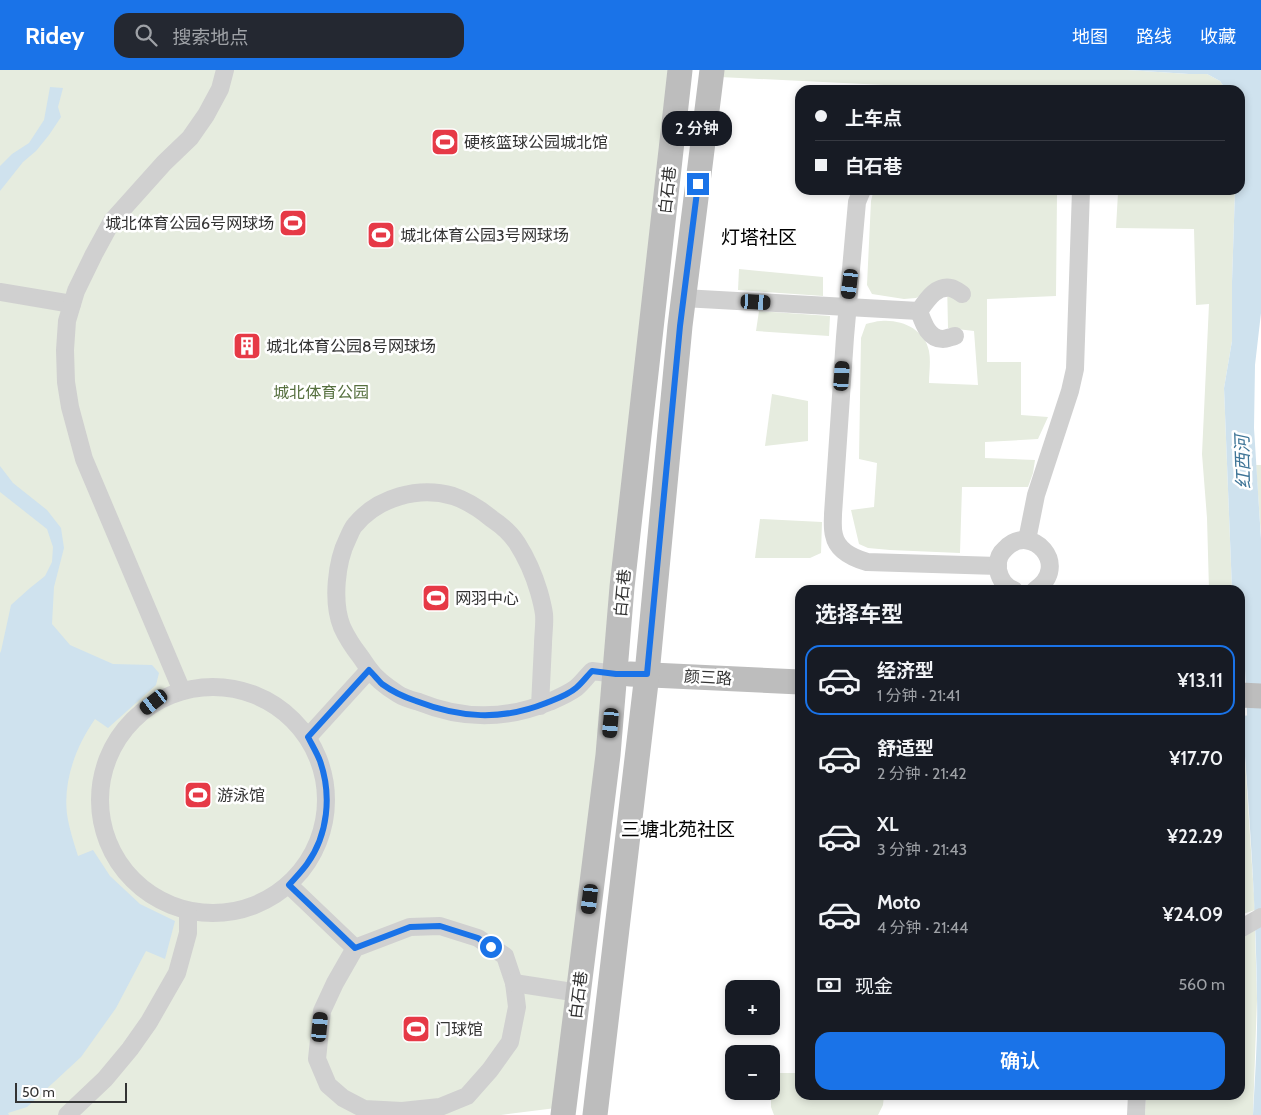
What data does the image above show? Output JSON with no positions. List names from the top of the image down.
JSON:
{
  "streets": {
    "main road": ["白石巷", "颜三路"]
  },
  "crossings": [
    ["白石巷", "颜三路"]
  ],
  "districts": ["灯塔社区", "三塘北苑社区"],
  "water": ["红西河"],
  "parks": ["城北体育公园"],
  "places": {
    "sports": [
      "硬核篮球公园城北馆",
      "城北体育公园6号网球场",
      "城北体育公园3号网球场",
      "网羽中心",
      "游泳馆",
      "门球馆"
    ],
    "building": ["城北体育公园8号网球场"]
  },
  "scale_bar": "50 m",
  "page": {
    "header": "Ridey",
    "search": "搜索地点",
    "nav": ["地图", "路线", "收藏"],
    "banner": ["上车点", "白石巷"],
    "bubble": "2 分钟",
    "heading": "选择车型",
    "list": [
      {
        "name": "经济型",
        "note": "1 分钟 · 21:41",
        "value": "¥13.11"
      },
      {
        "name": "舒适型",
        "note": "2 分钟 · 21:42",
        "value": "¥17.70"
      },
      {
        "name": "XL",
        "note": "3 分钟 · 21:43",
        "value": "¥22.29"
      },
      {
        "name": "Moto",
        "note": "4 分钟 · 21:44",
        "value": "¥24.09"
      }
    ],
    "pay": ["现金", "560 m"],
    "map_buttons": ["+", "−"],
    "buttons": "确认",
    "scale": "50 m"
  }
}
